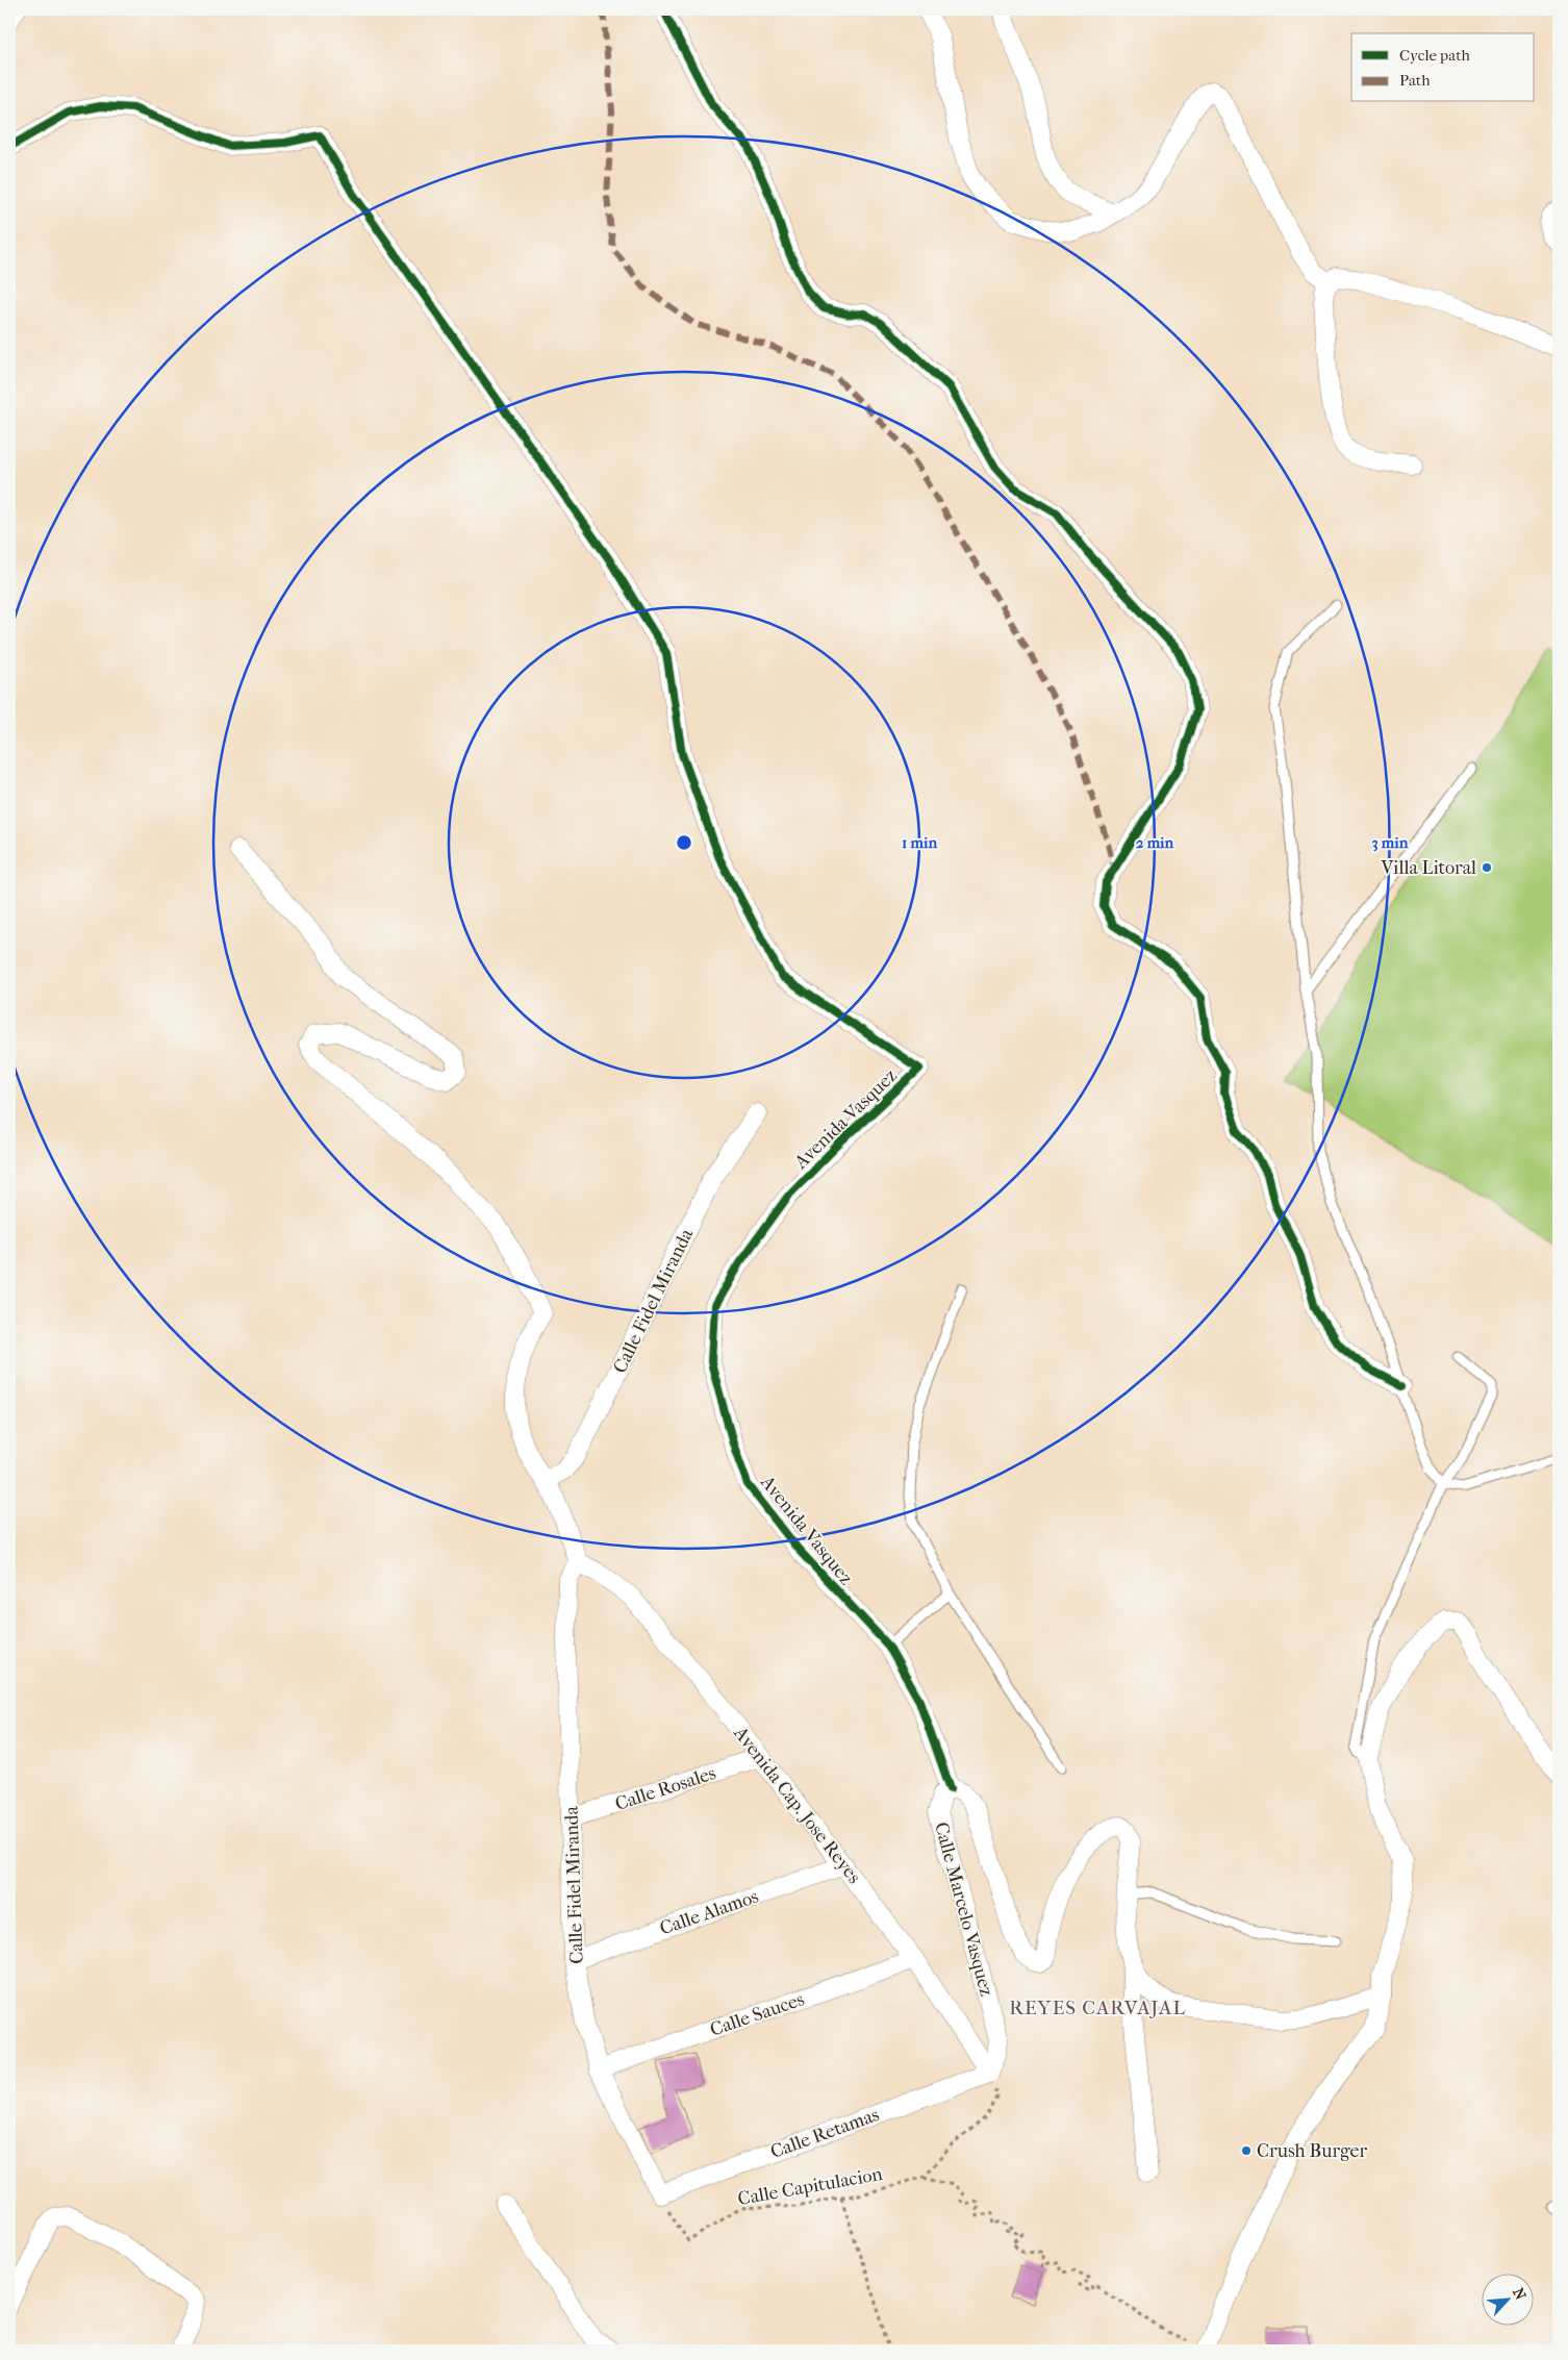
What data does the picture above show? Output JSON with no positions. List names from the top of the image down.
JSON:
{
  "streets": {
    "street": [
      "Avenida Vasquez",
      "Calle Fidel Miranda",
      "Calle Rosales",
      "Avenida Cap. Jose Reyes",
      "Calle Marcelo Vasquez",
      "Calle Alamos",
      "Calle Sauces",
      "Calle Retamas"
    ],
    "path": ["Calle Capitulacion"]
  },
  "crossings": [
    ["Avenida Vasquez", "Calle Marcelo Vasquez"],
    ["Calle Fidel Miranda", "Calle Rosales"],
    ["Calle Fidel Miranda", "Avenida Cap. Jose Reyes"],
    ["Calle Fidel Miranda", "Calle Alamos"],
    ["Calle Fidel Miranda", "Calle Sauces"],
    ["Calle Fidel Miranda", "Calle Retamas"],
    ["Calle Fidel Miranda", "Calle Capitulacion"],
    ["Calle Rosales", "Avenida Cap. Jose Reyes"],
    ["Avenida Cap. Jose Reyes", "Calle Marcelo Vasquez"],
    ["Avenida Cap. Jose Reyes", "Calle Alamos"],
    ["Avenida Cap. Jose Reyes", "Calle Sauces"],
    ["Avenida Cap. Jose Reyes", "Calle Retamas"],
    ["Calle Marcelo Vasquez", "Calle Retamas"],
    ["Calle Retamas", "Calle Capitulacion"]
  ],
  "districts": ["REYES CARVAJAL"],
  "places": ["Villa Litoral", "Crush Burger"],
  "legend": ["Cycle path", "Path"],
  "north": "top right",
  "rings": ["1 min", "2 min", "3 min"]
}
